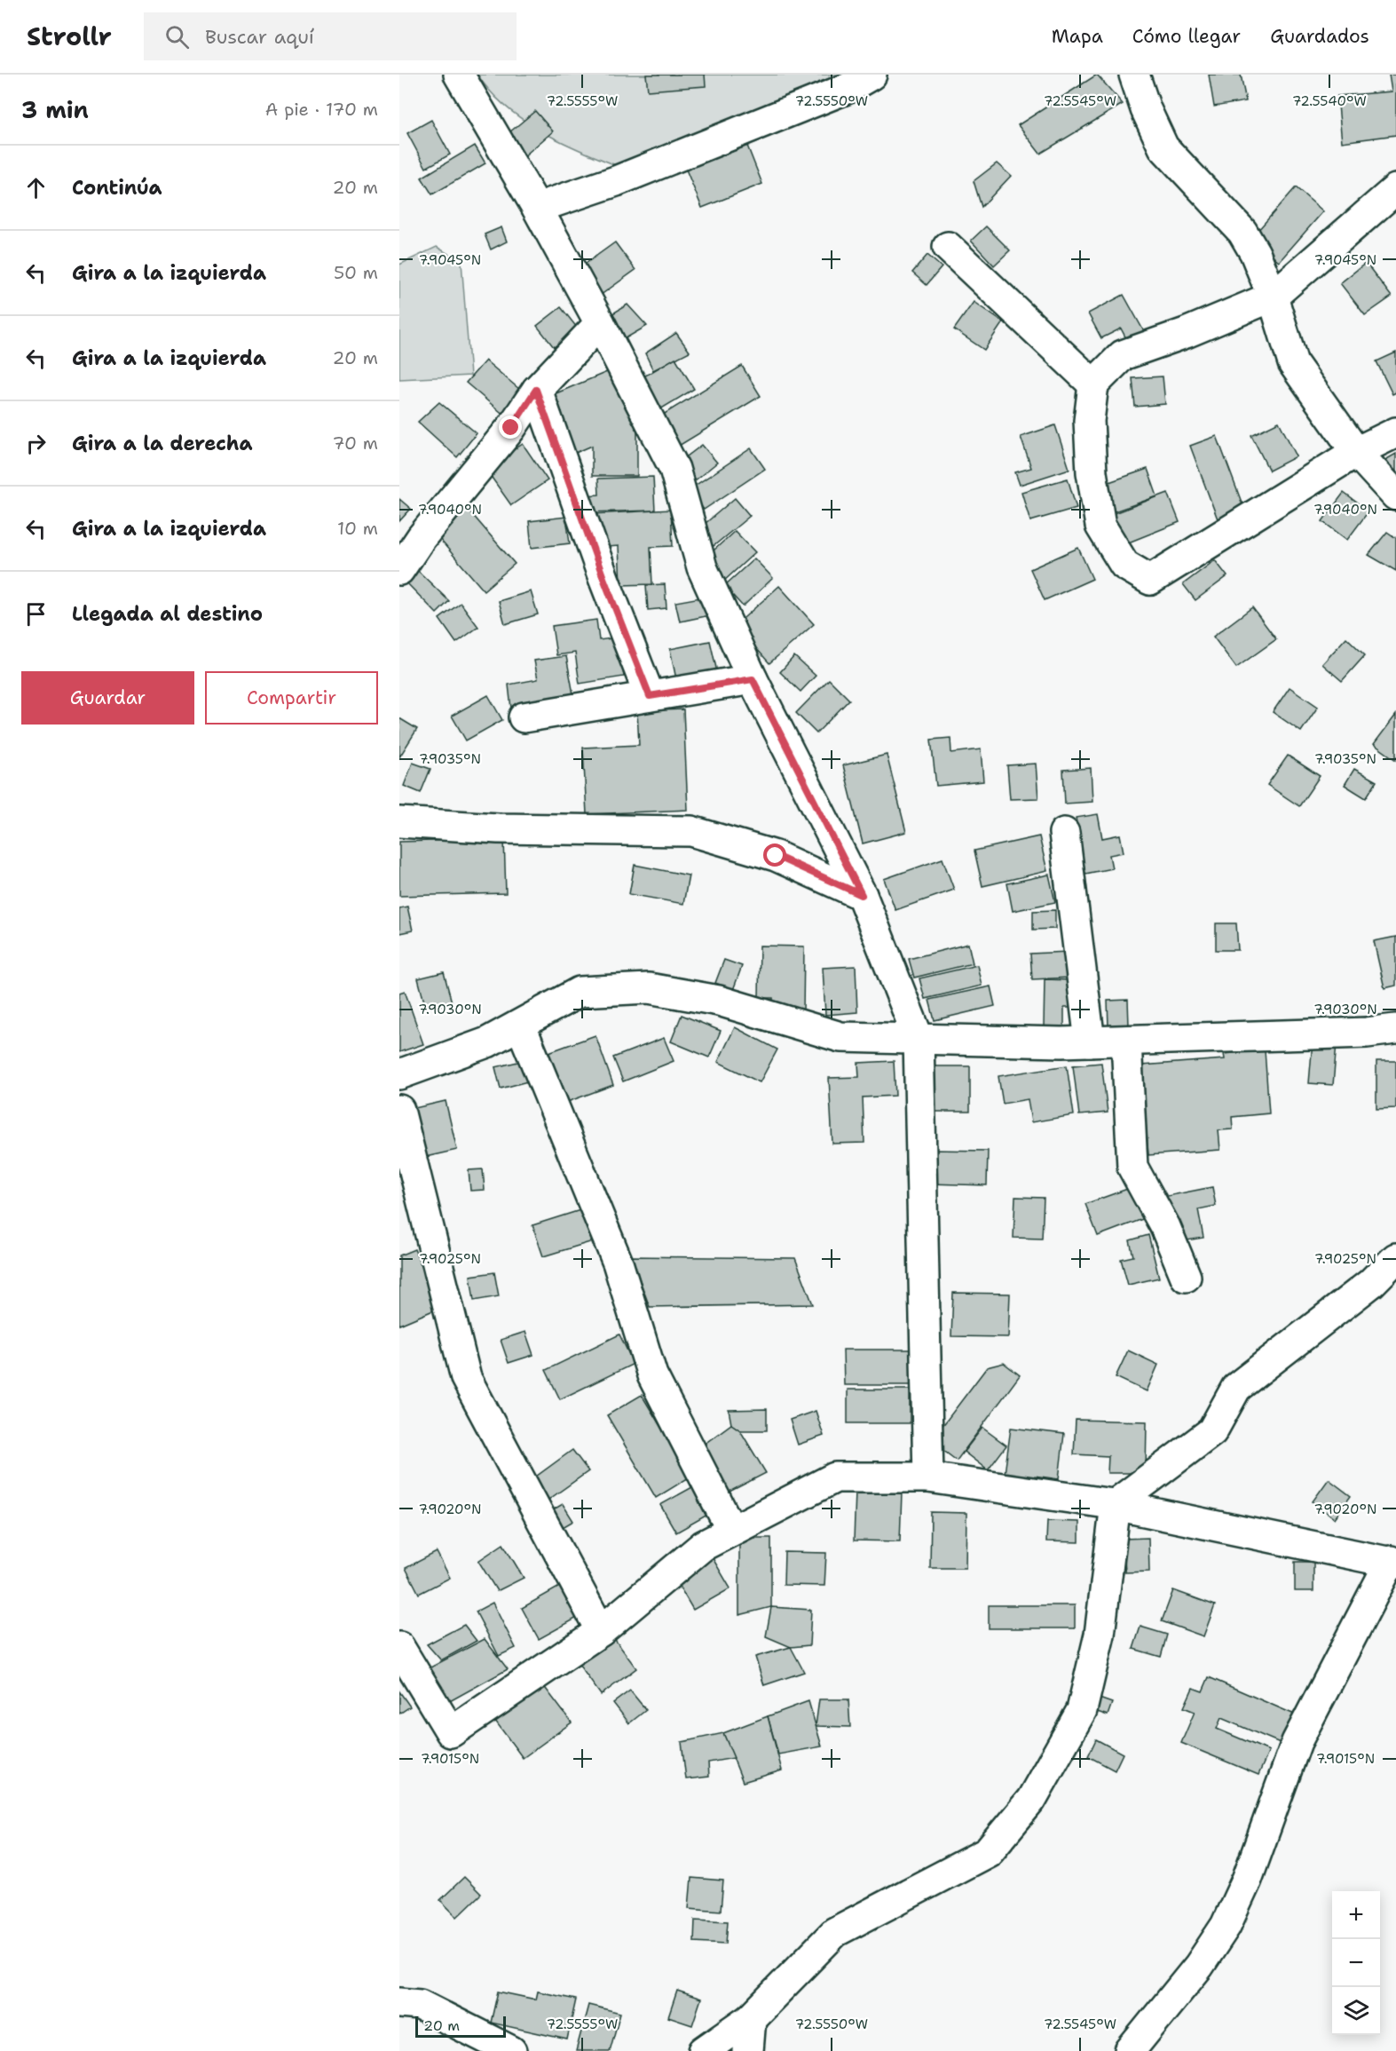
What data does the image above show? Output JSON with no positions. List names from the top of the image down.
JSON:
{
  "scale_bar": "20 m",
  "page": {
    "header": "Strollr",
    "search": "Buscar aquí",
    "nav": ["Mapa", "Cómo llegar", "Guardados"],
    "heading": ["3 min", "A pie · 170 m"],
    "list": [
      ["Continúa", "20 m"],
      ["Gira a la izquierda", "50 m"],
      ["Gira a la izquierda", "20 m"],
      ["Gira a la derecha", "70 m"],
      ["Gira a la izquierda", "10 m"],
      "Llegada al destino"
    ],
    "buttons": ["Guardar", "Compartir"],
    "map_buttons": ["+", "−"],
    "scale": "20 m"
  },
  "coordinates": [
    "72.5555°W",
    "72.5550°W",
    "72.5545°W",
    "72.5540°W",
    "7.9045°N",
    "7.9040°N",
    "7.9035°N",
    "7.9030°N",
    "7.9025°N",
    "7.9020°N",
    "7.9015°N"
  ]
}
